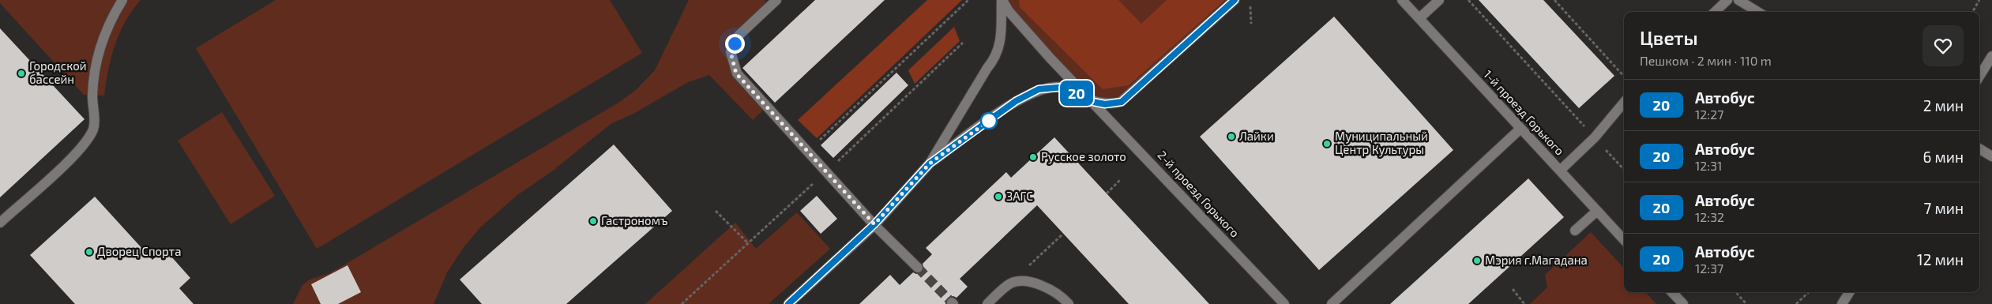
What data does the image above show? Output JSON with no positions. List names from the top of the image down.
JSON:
{
  "streets": {
    "street": ["1-й проезд Горького", "2-й проезд Горького"]
  },
  "places": [
    "Городской бассейн",
    "Лайки",
    "Муниципальный Центр Культуры",
    "Русское золото",
    "ЗАГС",
    "Гастрономъ",
    "Дворец Спорта",
    "Мэрия г.Магадана"
  ],
  "lines": ["bus line 20"],
  "page": {
    "on_map": "20",
    "heading": ["Цветы", "Пешком · 2 мин · 110 m"],
    "list": [
      {
        "mark": "20",
        "name": "Автобус",
        "note": "12:27",
        "value": "2 мин"
      },
      {
        "mark": "20",
        "name": "Автобус",
        "note": "12:31",
        "value": "6 мин"
      },
      {
        "mark": "20",
        "name": "Автобус",
        "note": "12:32",
        "value": "7 мин"
      },
      {
        "mark": "20",
        "name": "Автобус",
        "note": "12:37",
        "value": "12 мин"
      }
    ]
  }
}
